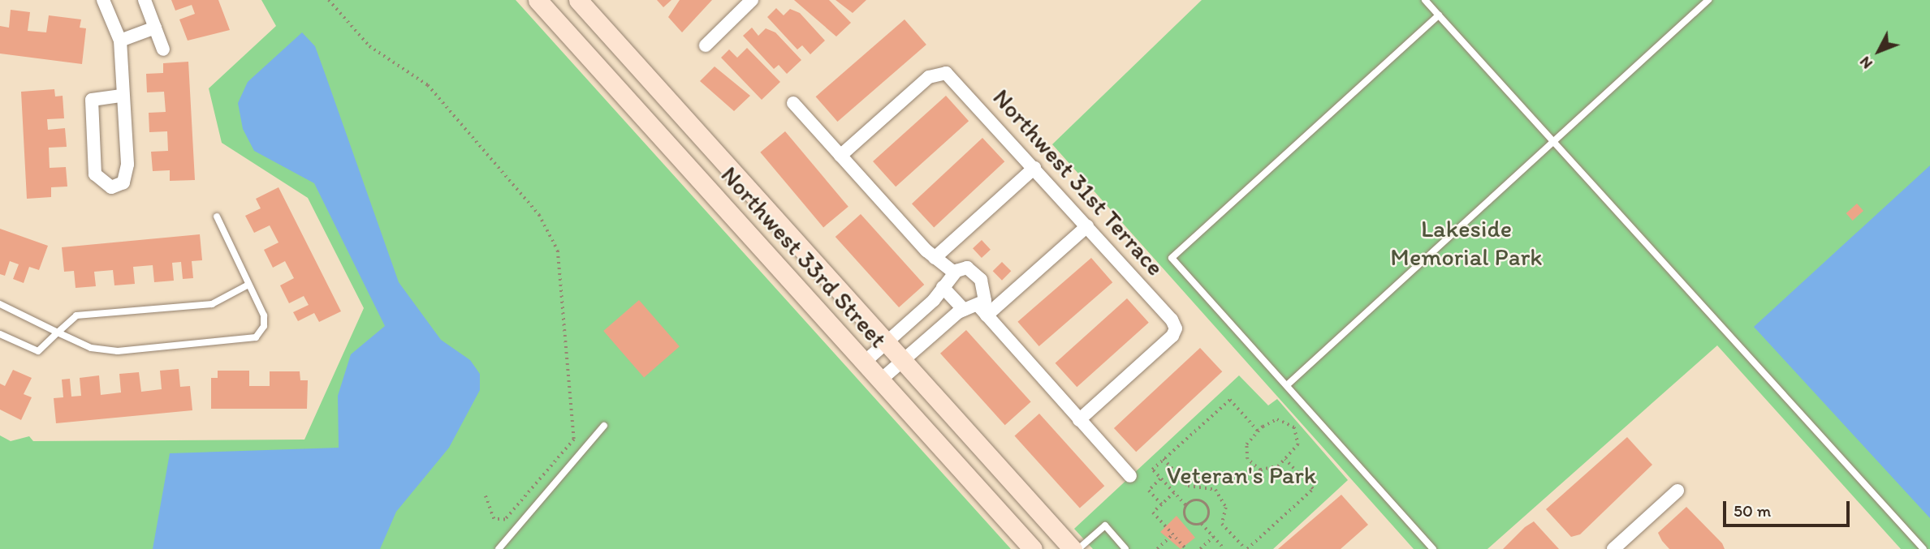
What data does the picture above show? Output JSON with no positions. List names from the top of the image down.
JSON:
{
  "streets": {
    "street": ["Northwest 31st Terrace", "Northwest 33rd Street"]
  },
  "parks": ["Lakeside Memorial Park", "Veteran's Park"],
  "scale_bar": "50 m",
  "north": "bottom left"
}
